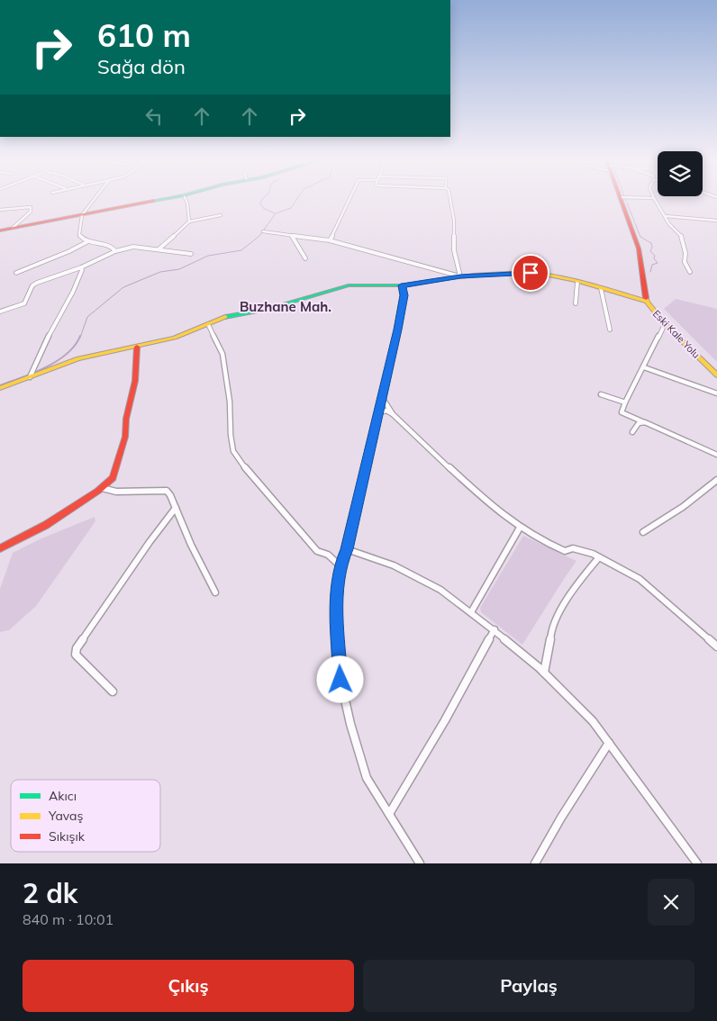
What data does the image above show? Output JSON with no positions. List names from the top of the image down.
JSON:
{
  "streets": {
    "street": ["Eski Kale Yolu"]
  },
  "districts": ["Buzhane Mah."],
  "legend": ["Akıcı", "Yavaş", "Sıkışık"],
  "page": {
    "turn": ["610 m", "Sağa dön"],
    "heading": ["2 dk", "840 m · 10:01"],
    "buttons": ["Çıkış", "Paylaş"]
  }
}
